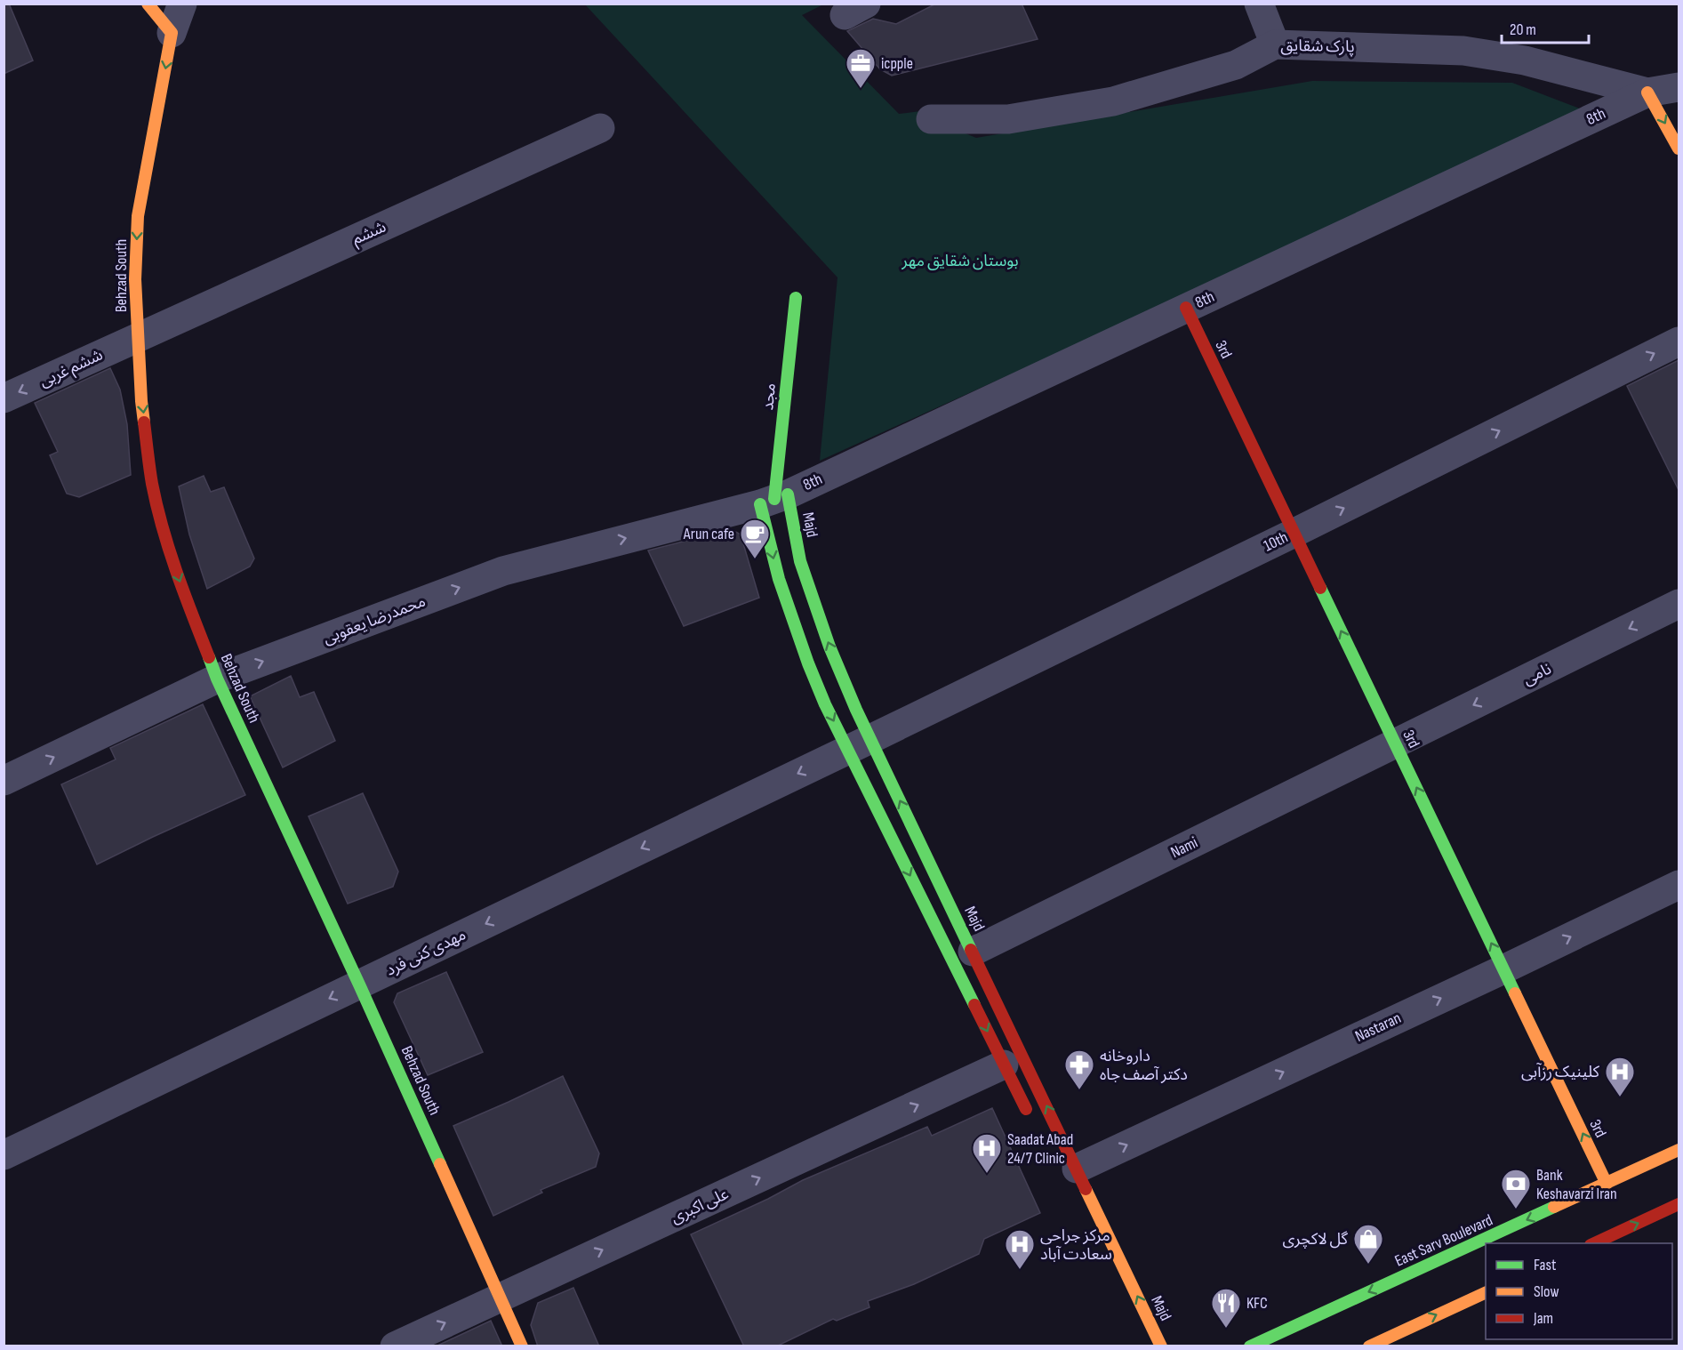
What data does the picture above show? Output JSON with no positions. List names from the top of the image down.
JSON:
{
  "streets": {
    "street": [
      "پارک شقایق",
      "8th",
      "ششم",
      "Behzad South",
      "3rd",
      "ششم غربی",
      "مجد",
      "Majd",
      "10th",
      "محمدرضا یعقوبی",
      "نامی",
      "Nami",
      "مهدی کنی فرد",
      "Nastaran",
      "علی اکبری",
      "East Sarv Boulevard"
    ]
  },
  "crossings": [
    ["پارک شقایق", "8th"],
    ["8th", "3rd"],
    ["8th", "مجد"],
    ["8th", "Majd"],
    ["8th", "محمدرضا یعقوبی"],
    ["ششم", "Behzad South"],
    ["ششم", "ششم غربی"],
    ["Behzad South", "ششم غربی"],
    ["Behzad South", "محمدرضا یعقوبی"],
    ["Behzad South", "مهدی کنی فرد"],
    ["Behzad South", "علی اکبری"],
    ["3rd", "10th"],
    ["3rd", "نامی"],
    ["3rd", "Nami"],
    ["3rd", "Nastaran"],
    ["3rd", "East Sarv Boulevard"],
    ["مجد", "Majd"],
    ["مجد", "محمدرضا یعقوبی"],
    ["Majd", "10th"],
    ["Majd", "محمدرضا یعقوبی"],
    ["Majd", "Nami"],
    ["Majd", "مهدی کنی فرد"],
    ["Majd", "Nastaran"],
    ["Majd", "علی اکبری"],
    ["10th", "مهدی کنی فرد"],
    ["نامی", "Nami"]
  ],
  "one_way": [
    "Behzad South",
    "3rd",
    "ششم غربی",
    "10th",
    "محمدرضا یعقوبی",
    "نامی",
    "مهدی کنی فرد",
    "Nastaran",
    "علی اکبری"
  ],
  "parks": ["بوستان شقایق مهر"],
  "places": {
    "office": ["icpple"],
    "cafe": ["Arun cafe"],
    "pharmacy": ["داروخانه دکتر آصف جاه"],
    "hospital": ["کلینیک رزآبی", "Saadat Abad 24/7 Clinic", "مرکز جراحی سعادت آباد"],
    "bank": ["Bank Keshavarzi Iran"],
    "shop": ["گل لاکچری"],
    "restaurant": ["KFC"]
  },
  "legend": ["Fast", "Slow", "Jam"],
  "scale_bar": "20 m"
}
